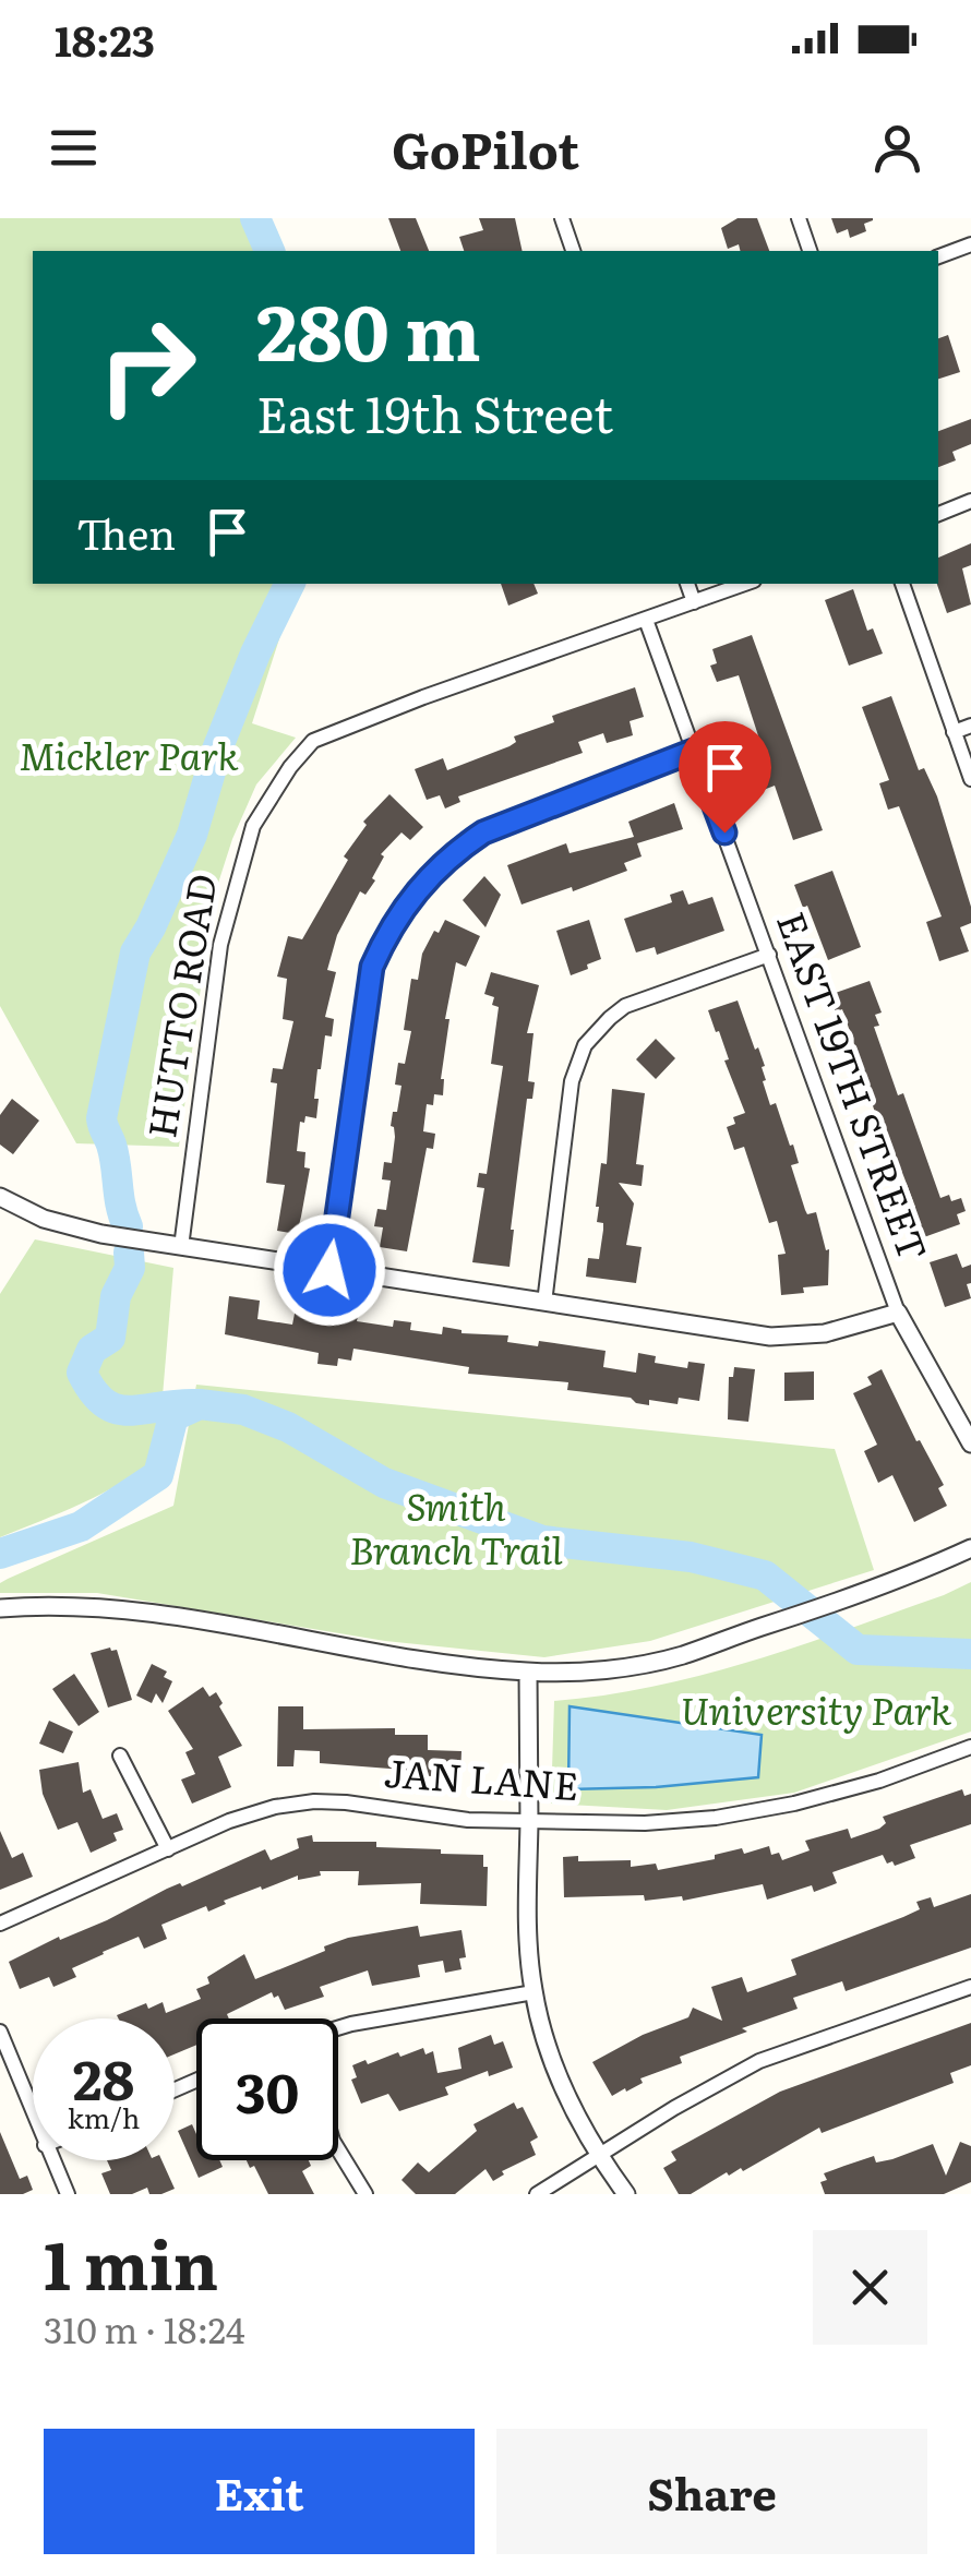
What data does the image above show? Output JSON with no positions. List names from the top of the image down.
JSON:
{
  "streets": {
    "street": ["HUTTO ROAD", "EAST 19TH STREET", "JAN LANE"]
  },
  "crossings": [
    ["HUTTO ROAD", "EAST 19TH STREET"]
  ],
  "parks": ["Mickler Park", "Smith Branch Trail", "University Park"],
  "page": {
    "status": "18:23",
    "header": "GoPilot",
    "turn": ["280 m", "East 19th Street"],
    "then": "Then",
    "speed": "28 km/h",
    "limit": "30",
    "heading": ["1 min", "310 m · 18:24"],
    "buttons": ["Exit", "Share"]
  }
}
